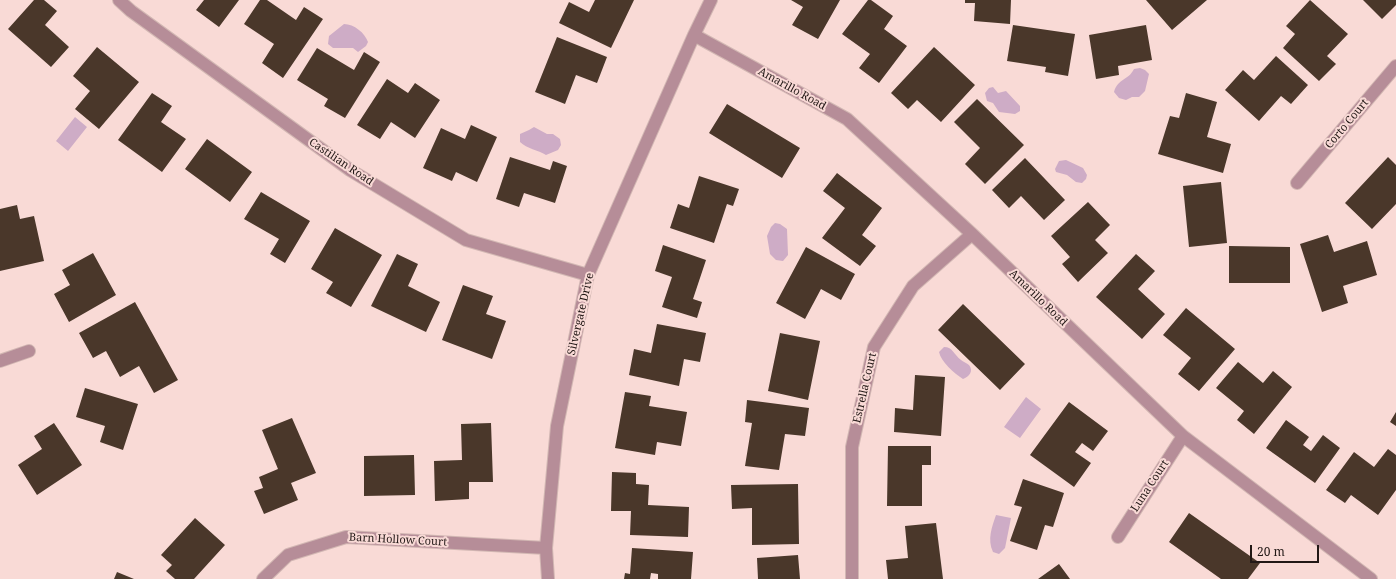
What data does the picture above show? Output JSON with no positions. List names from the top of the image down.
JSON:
{
  "streets": {
    "street": [
      "Amarillo Road",
      "Corto Court",
      "Castilian Road",
      "Silvergate Drive",
      "Estrella Court",
      "Luna Court",
      "Barn Hollow Court"
    ]
  },
  "crossings": [
    ["Amarillo Road", "Silvergate Drive"],
    ["Amarillo Road", "Estrella Court"],
    ["Amarillo Road", "Luna Court"],
    ["Castilian Road", "Silvergate Drive"],
    ["Silvergate Drive", "Barn Hollow Court"]
  ],
  "scale_bar": "20 m"
}
